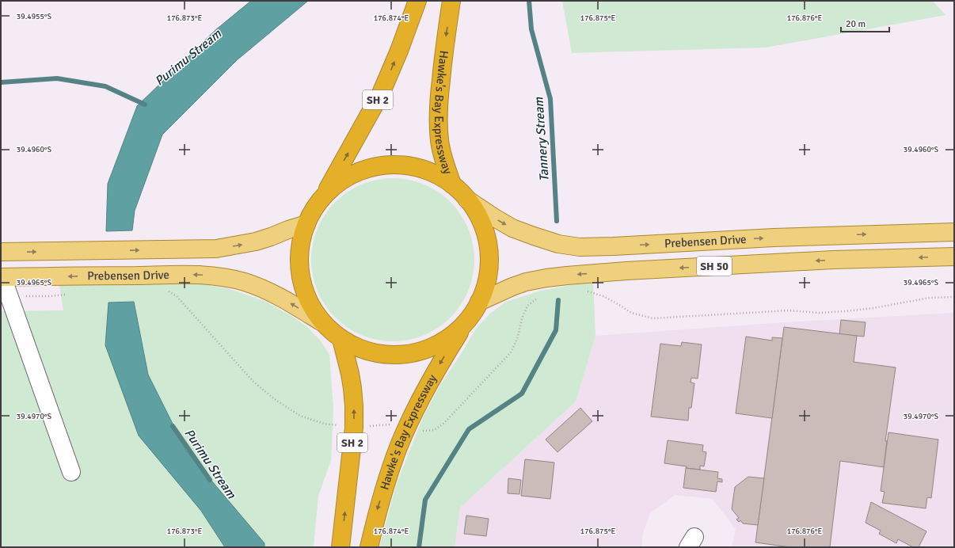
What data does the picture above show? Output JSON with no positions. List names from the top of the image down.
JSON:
{
  "streets": {
    "highway": ["SH 2", "Hawke's Bay Expressway"],
    "main road": ["Prebensen Drive", "SH 50"]
  },
  "crossings": [
    ["SH 2", "Prebensen Drive"]
  ],
  "water": ["Purimu Stream", "Tannery Stream"],
  "scale_bar": "20 m",
  "coordinates": [
    "39.4955°S",
    "176.873°E",
    "176.874°E",
    "176.875°E",
    "176.876°E",
    "39.4960°S",
    "39.4965°S",
    "39.4970°S"
  ]
}
